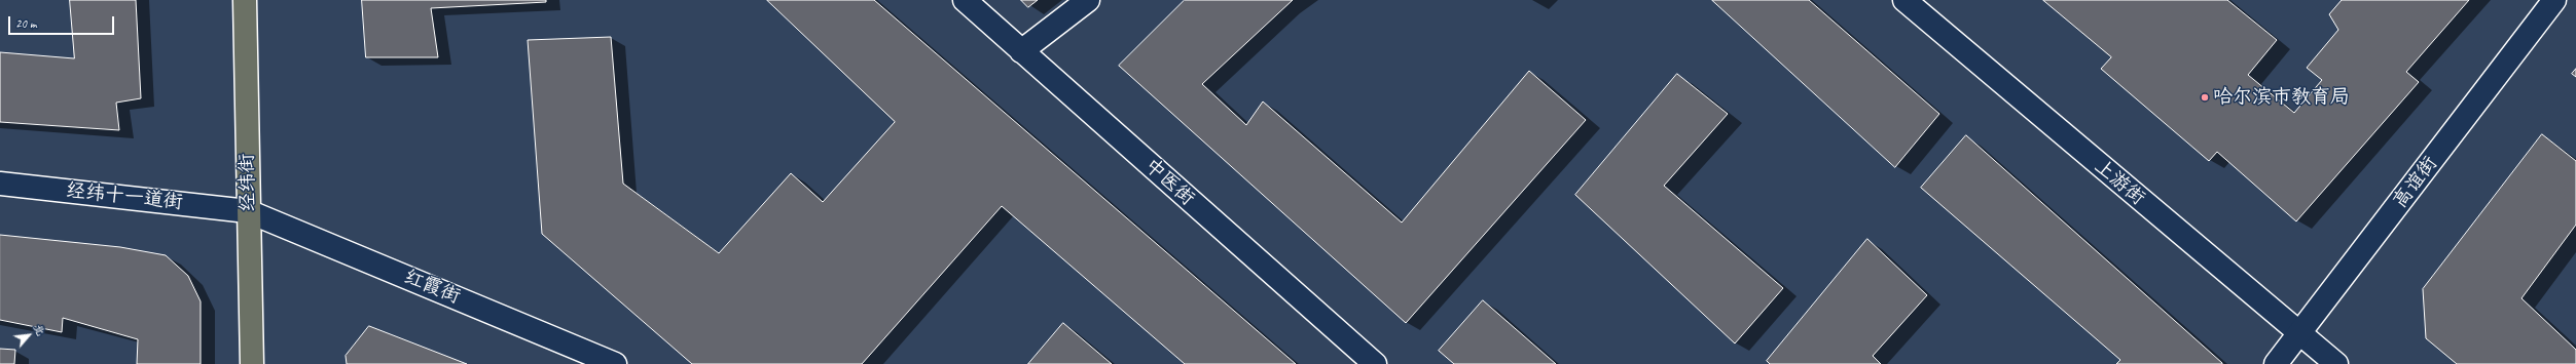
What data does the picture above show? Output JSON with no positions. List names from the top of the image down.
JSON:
{
  "streets": {
    "main road": ["经纬街"],
    "street": [
      "中医街",
      "上游街",
      "高谊街",
      "经纬十一道街",
      "红霞街"
    ]
  },
  "crossings": [
    ["经纬街", "经纬十一道街"],
    ["经纬街", "红霞街"],
    ["上游街", "高谊街"],
    ["经纬十一道街", "红霞街"]
  ],
  "places": ["哈尔滨市教育局"],
  "scale_bar": "20 m",
  "north": "top right"
}
